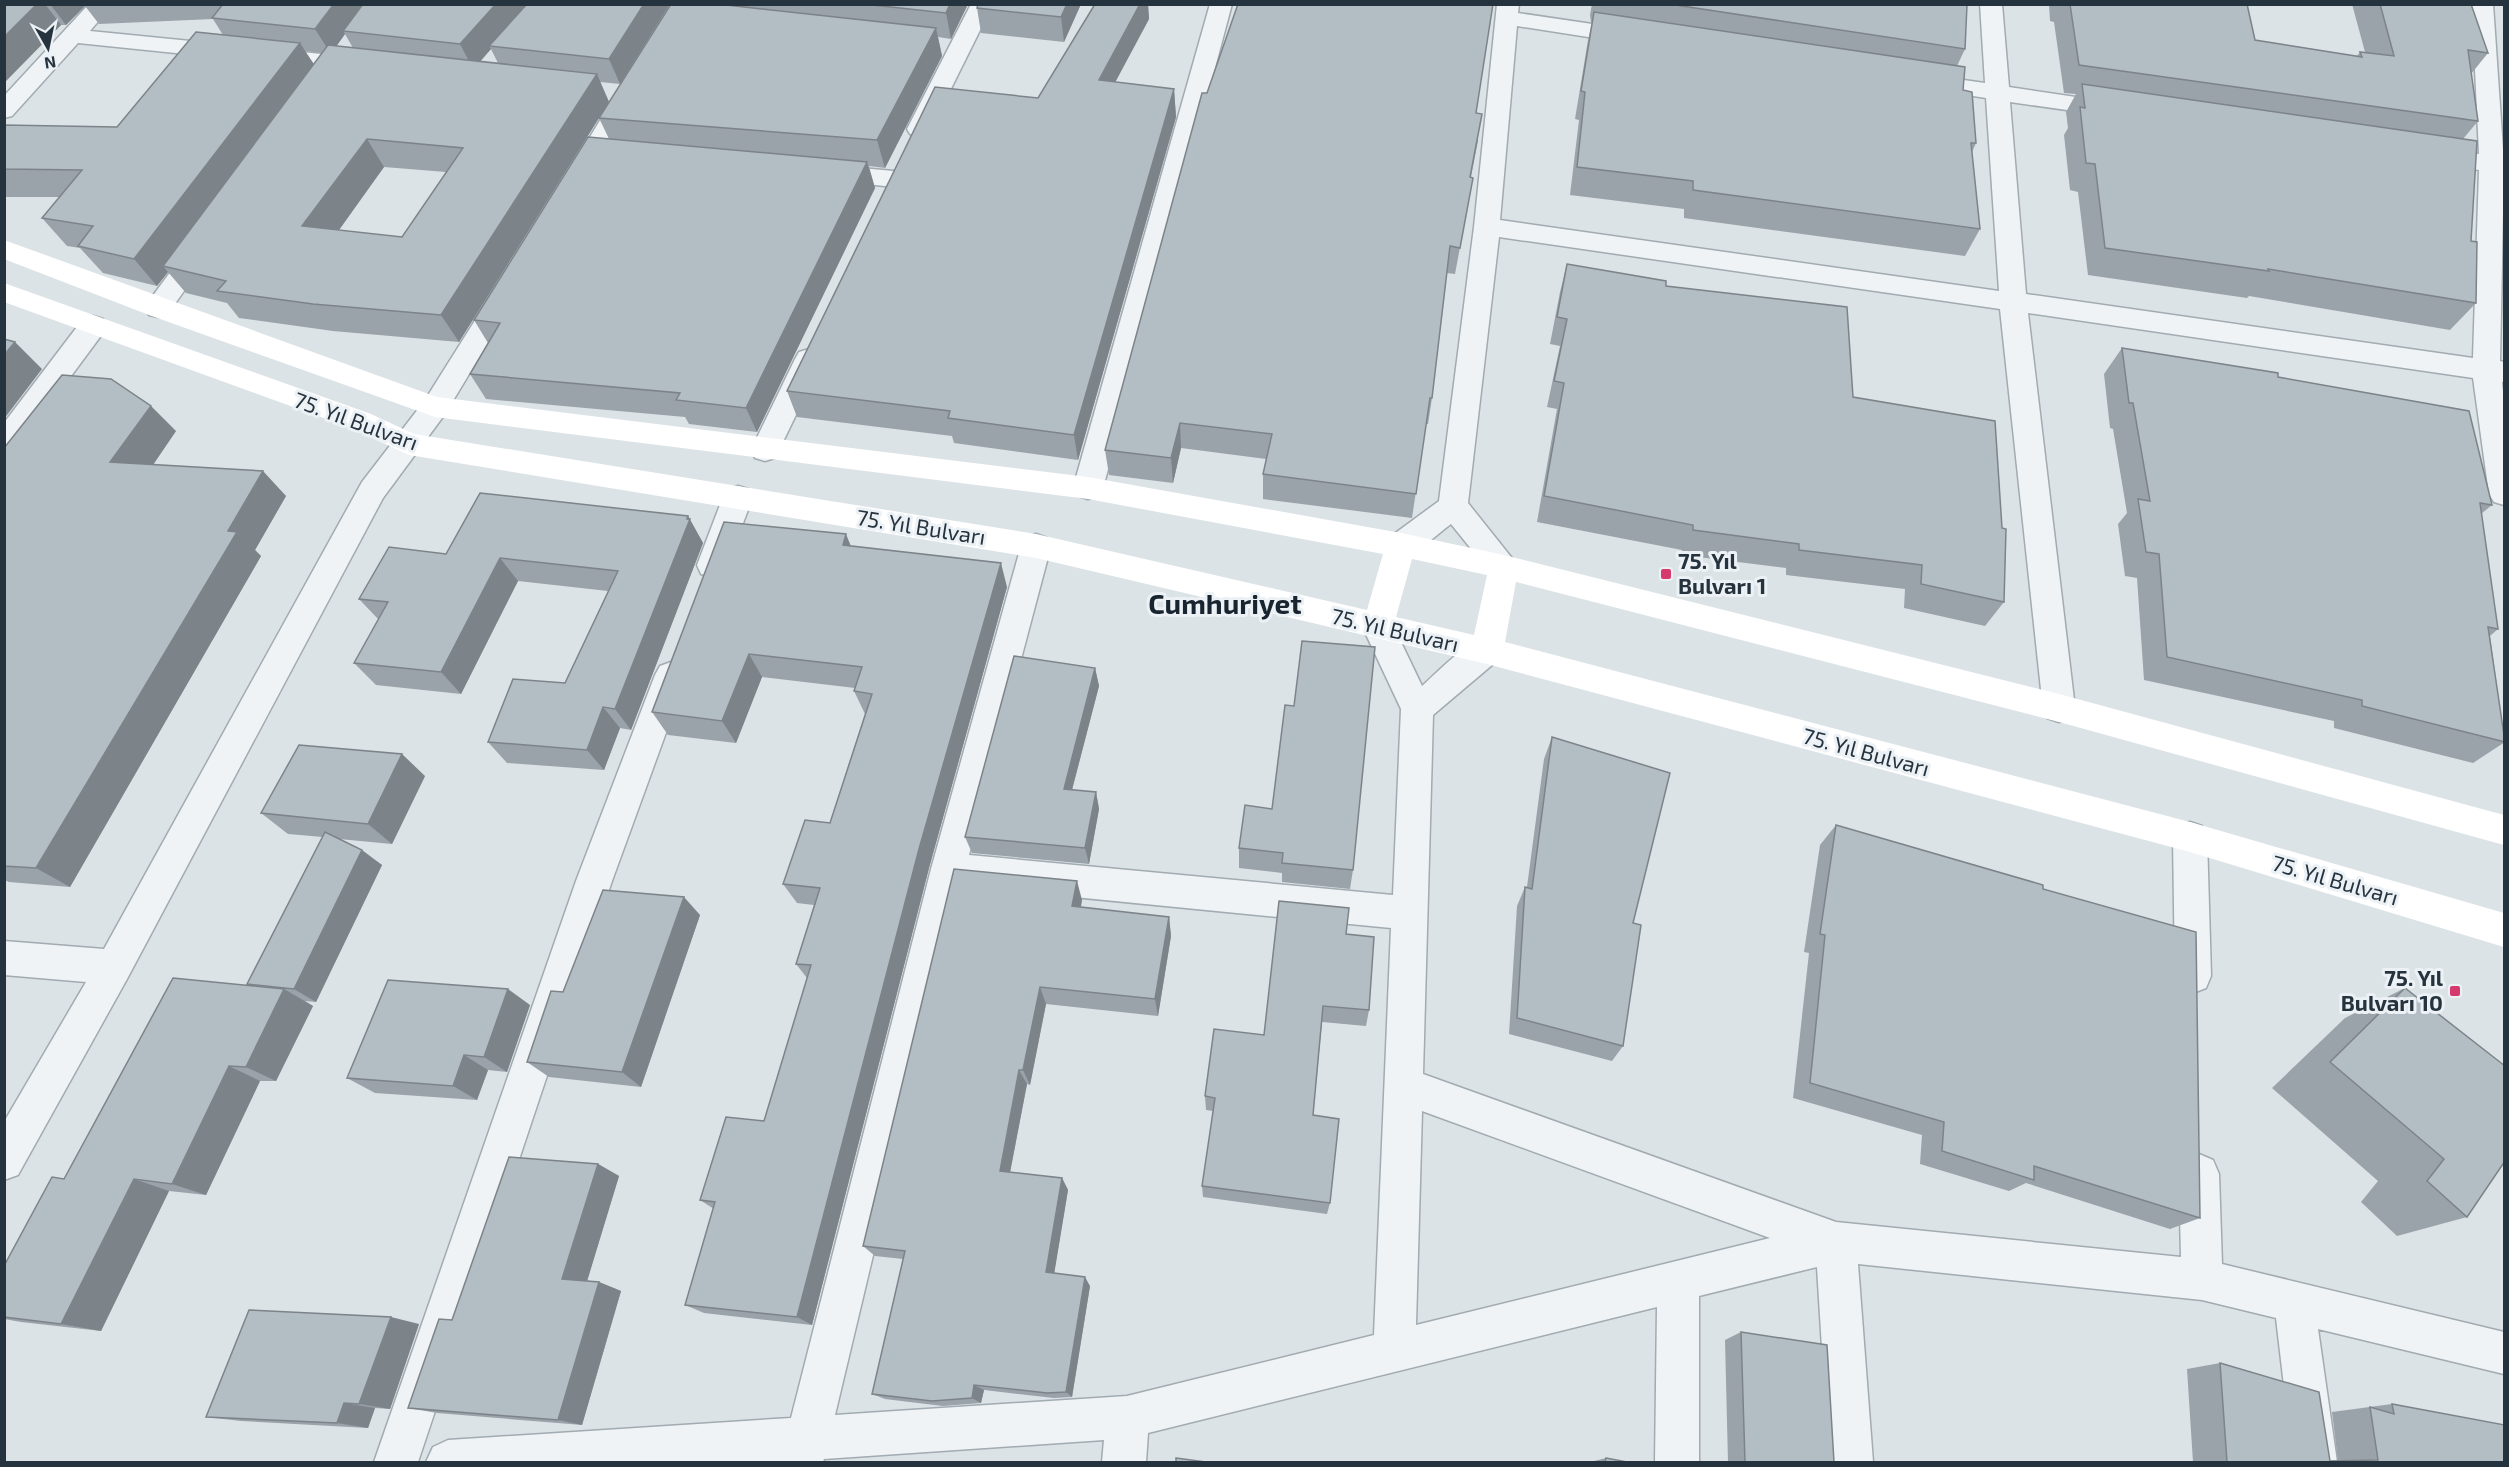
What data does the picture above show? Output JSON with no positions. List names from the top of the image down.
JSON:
{
  "streets": {
    "main road": ["75. Yıl Bulvarı"]
  },
  "districts": ["Cumhuriyet"],
  "places": {
    "transit": ["75. Yıl Bulvarı 1", "75. Yıl Bulvarı 10"]
  },
  "north": "bottom"
}
